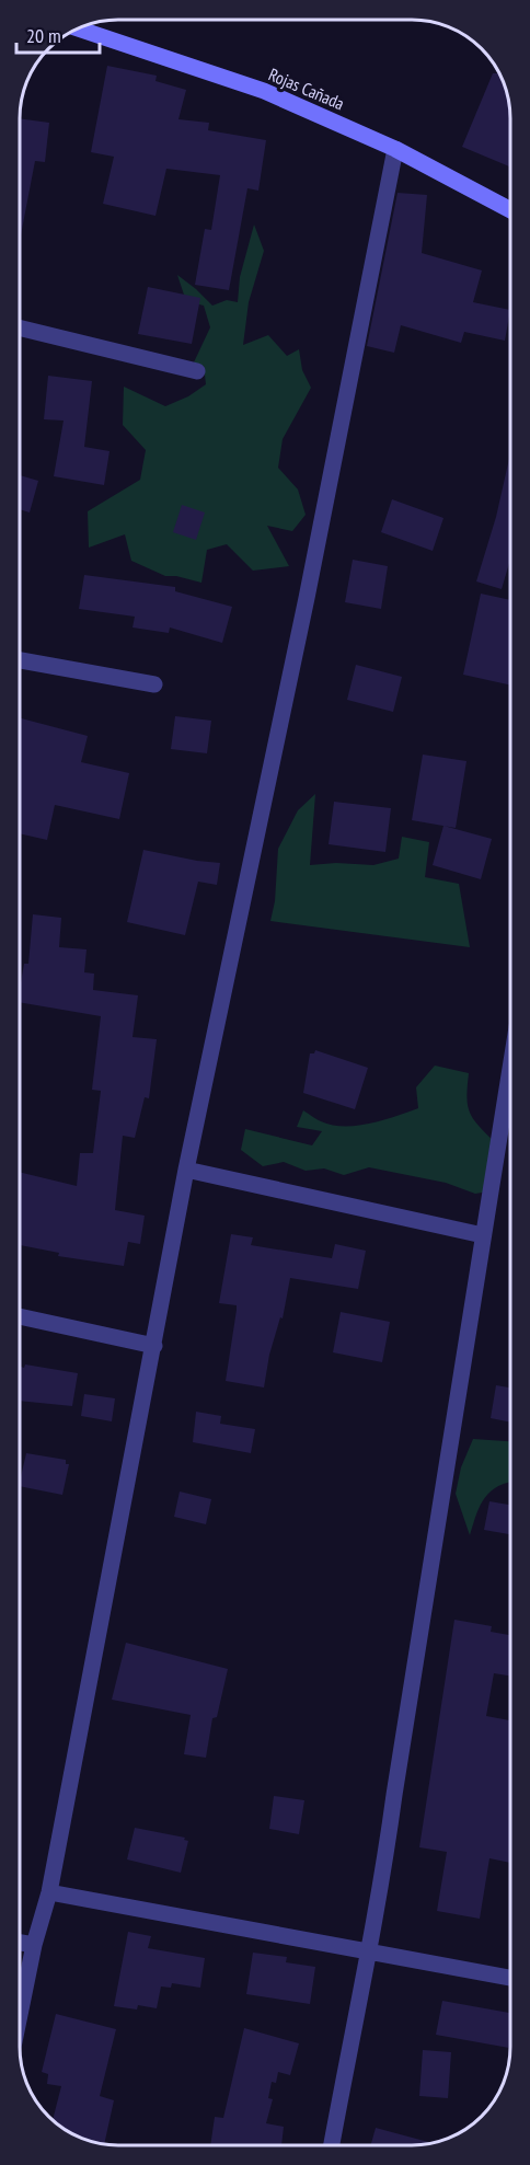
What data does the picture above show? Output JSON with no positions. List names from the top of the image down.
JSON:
{
  "streets": {
    "main road": ["Rojas Cañada"]
  },
  "scale_bar": "20 m"
}
